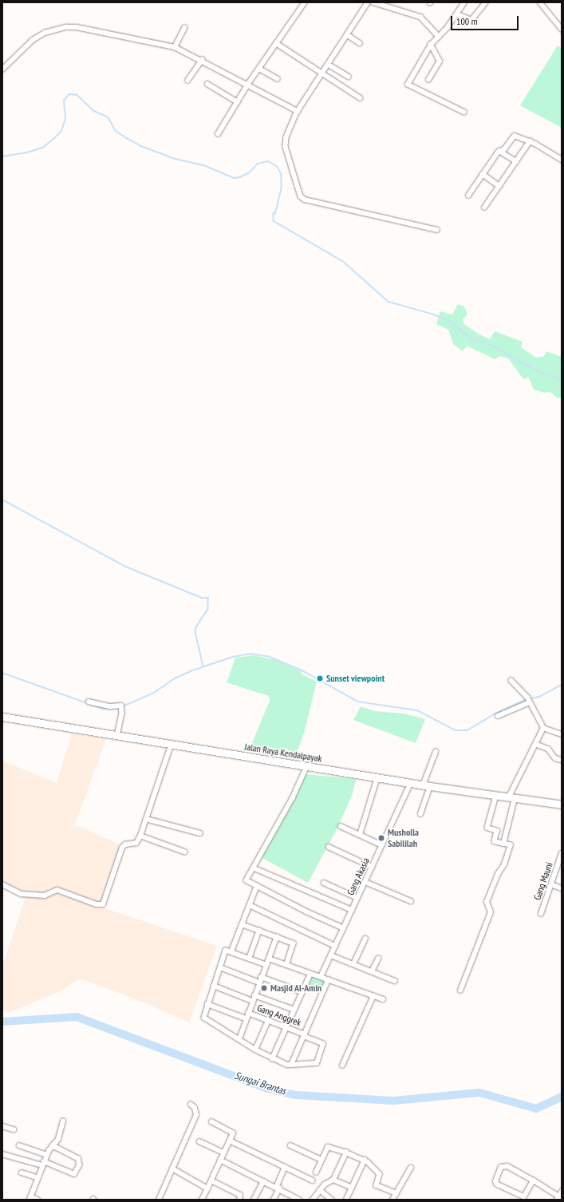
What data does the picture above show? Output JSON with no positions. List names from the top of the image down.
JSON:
{
  "streets": {
    "main road": ["Jalan Raya Kendalpayak"],
    "street": ["Gang Akasia", "Gang Mauni", "Gang Anggrek"]
  },
  "crossings": [
    ["Jalan Raya Kendalpayak", "Gang Akasia"]
  ],
  "water": ["Sungai Brantas"],
  "places": ["Sunset viewpoint", "Musholla Sabililah", "Masjid Al-Amin"],
  "scale_bar": "100 m"
}
